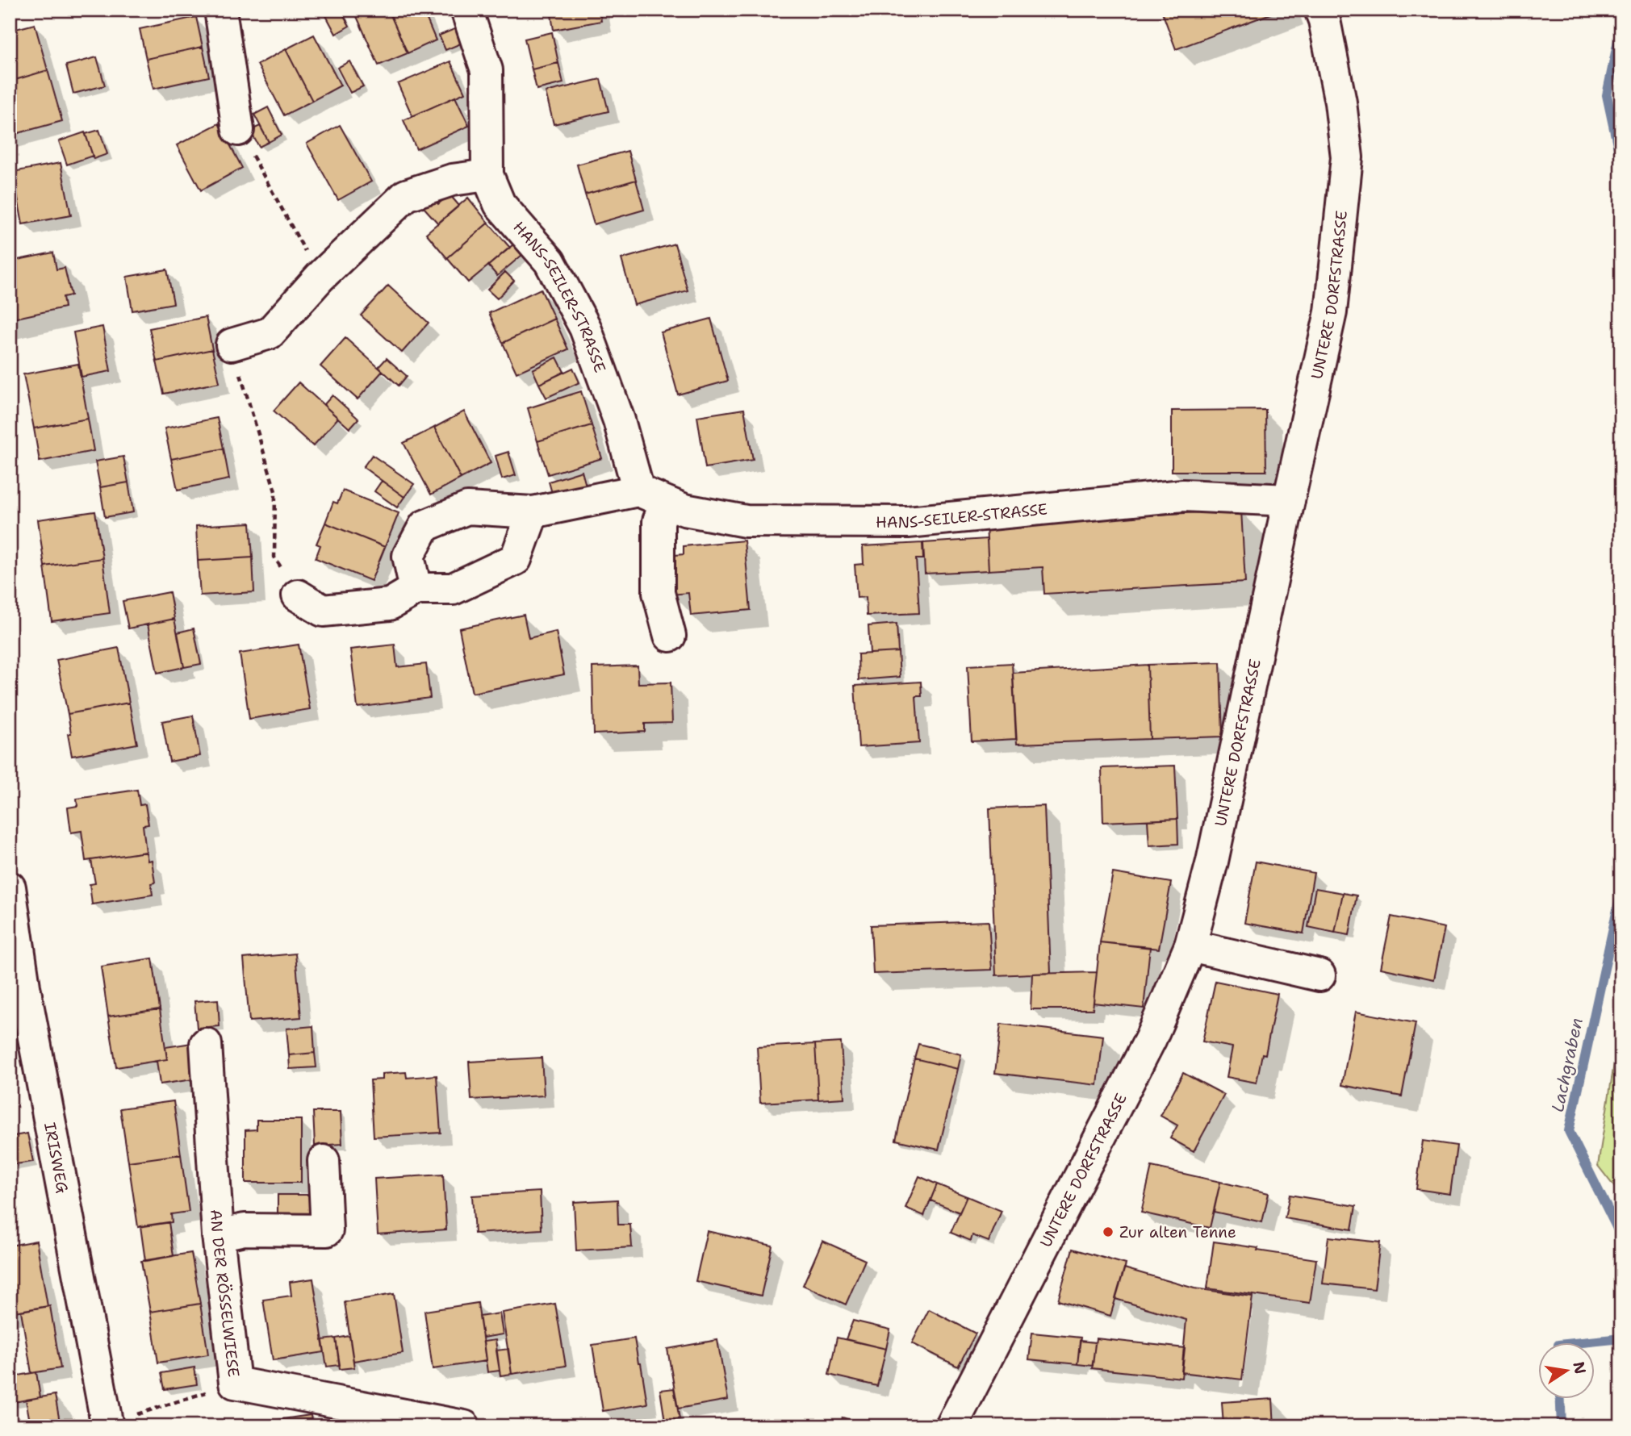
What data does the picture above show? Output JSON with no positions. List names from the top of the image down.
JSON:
{
  "streets": {
    "street": [
      "UNTERE DORFSTRASSE",
      "HANS-SEILER-STRASSE",
      "IRISWEG",
      "AN DER RÖSSELWIESE"
    ]
  },
  "crossings": [
    ["UNTERE DORFSTRASSE", "HANS-SEILER-STRASSE"]
  ],
  "water": ["Lachgraben"],
  "places": ["Zur alten Tenne"],
  "north": "right"
}
